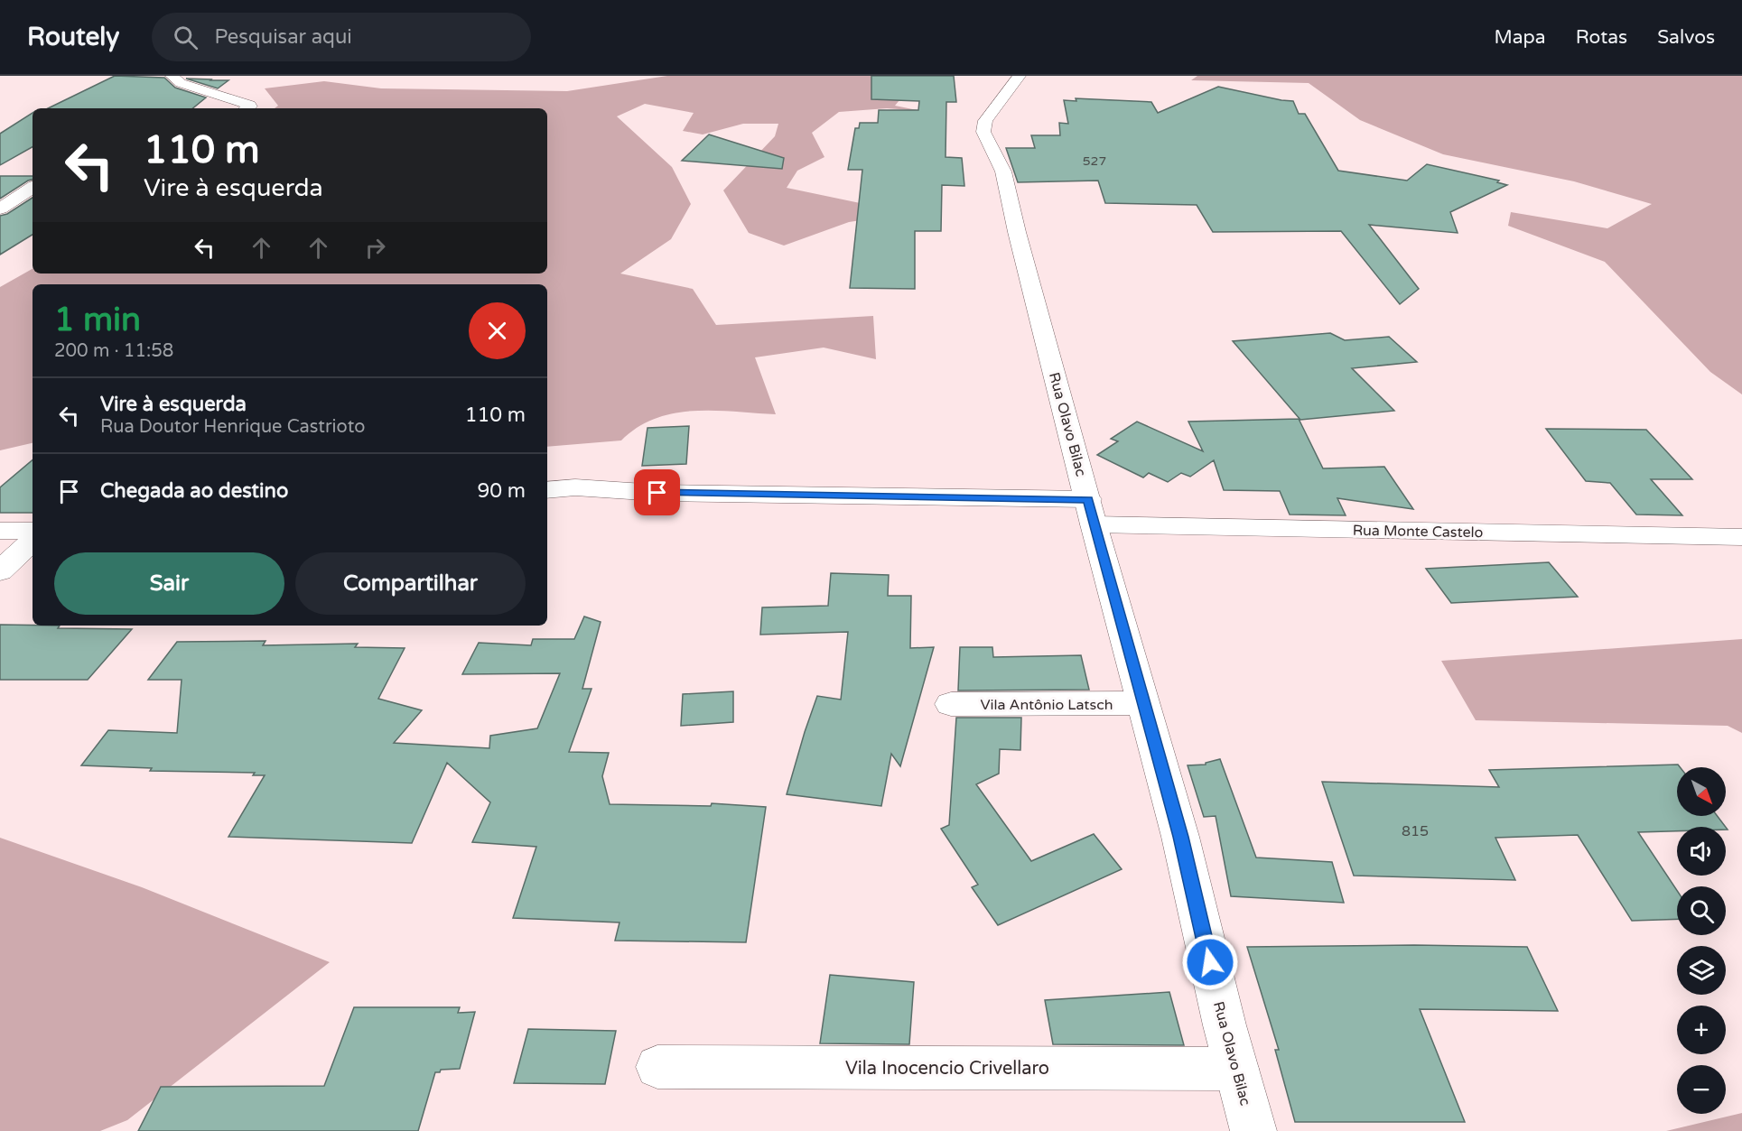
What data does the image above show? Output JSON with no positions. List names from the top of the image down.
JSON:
{
  "streets": {
    "street": [
      "Rua Olavo Bilac",
      "Rua Monte Castelo",
      "Vila Antônio Latsch",
      "Vila Inocencio Crivellaro"
    ]
  },
  "crossings": [
    ["Rua Olavo Bilac", "Rua Monte Castelo"],
    ["Rua Olavo Bilac", "Vila Antônio Latsch"],
    ["Rua Olavo Bilac", "Vila Inocencio Crivellaro"]
  ],
  "house_numbers": ["527", "815"],
  "north": "bottom right",
  "page": {
    "header": "Routely",
    "search": "Pesquisar aqui",
    "nav": ["Mapa", "Rotas", "Salvos"],
    "turn": ["110 m", "Vire à esquerda"],
    "heading": ["1 min", "200 m · 11:58"],
    "list": [
      {
        "name": "Vire à esquerda",
        "note": "Rua Doutor Henrique Castrioto",
        "value": "110 m"
      },
      {
        "name": "Chegada ao destino",
        "value": "90 m"
      }
    ],
    "buttons": ["Sair", "Compartilhar"],
    "map_buttons": ["+", "−"]
  }
}
